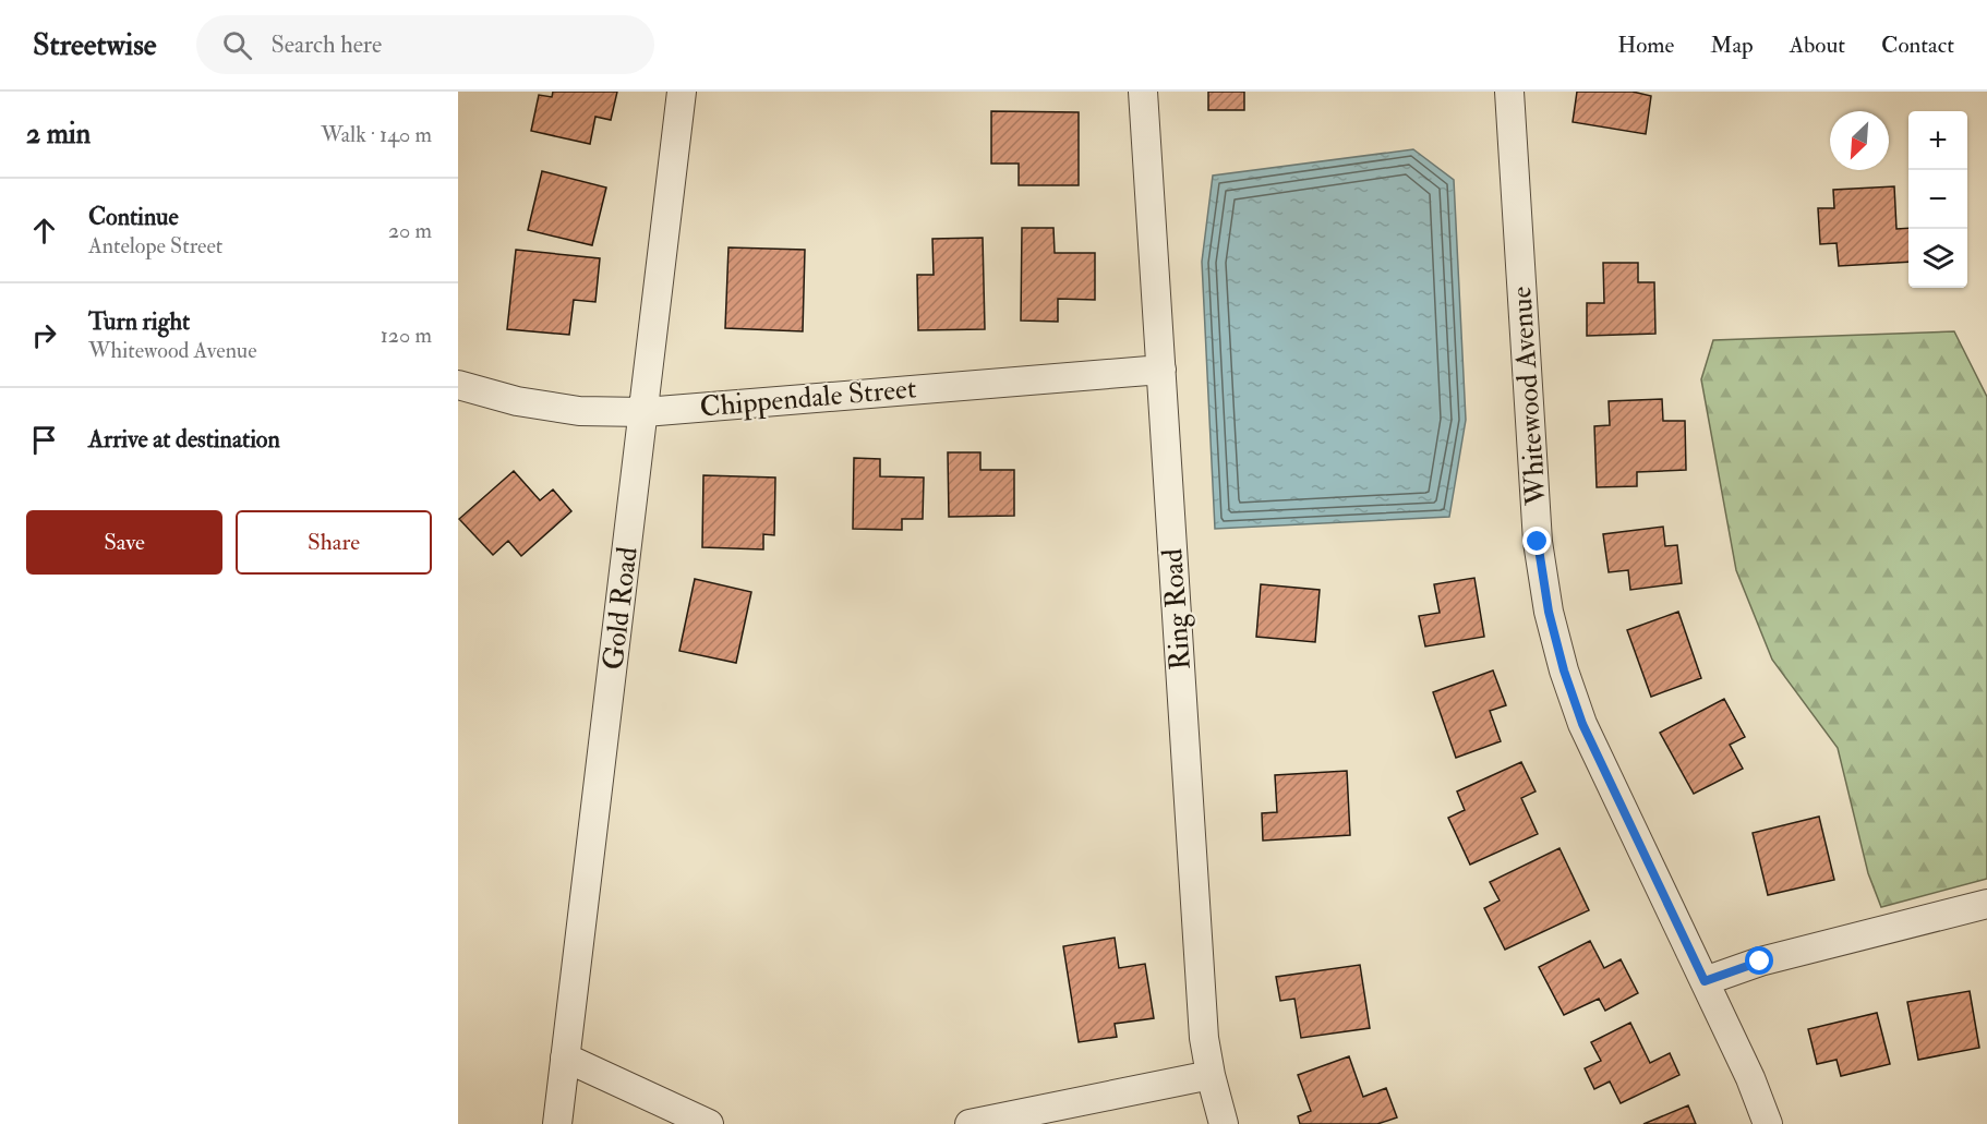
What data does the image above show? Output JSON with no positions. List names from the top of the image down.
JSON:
{
  "streets": {
    "street": [
      "Whitewood Avenue",
      "Chippendale Street",
      "Gold Road",
      "Ring Road"
    ]
  },
  "crossings": [
    ["Chippendale Street", "Gold Road"],
    ["Chippendale Street", "Ring Road"]
  ],
  "north": "bottom left",
  "page": {
    "header": "Streetwise",
    "search": "Search here",
    "nav": [
      "Home",
      "Map",
      "About",
      "Contact"
    ],
    "heading": ["2 min", "Walk · 140 m"],
    "map_buttons": ["+", "−"],
    "list": [
      ["Continue", "Antelope Street", "20 m"],
      ["Turn right", "Whitewood Avenue", "120 m"],
      "Arrive at destination"
    ],
    "buttons": ["Save", "Share"]
  }
}
